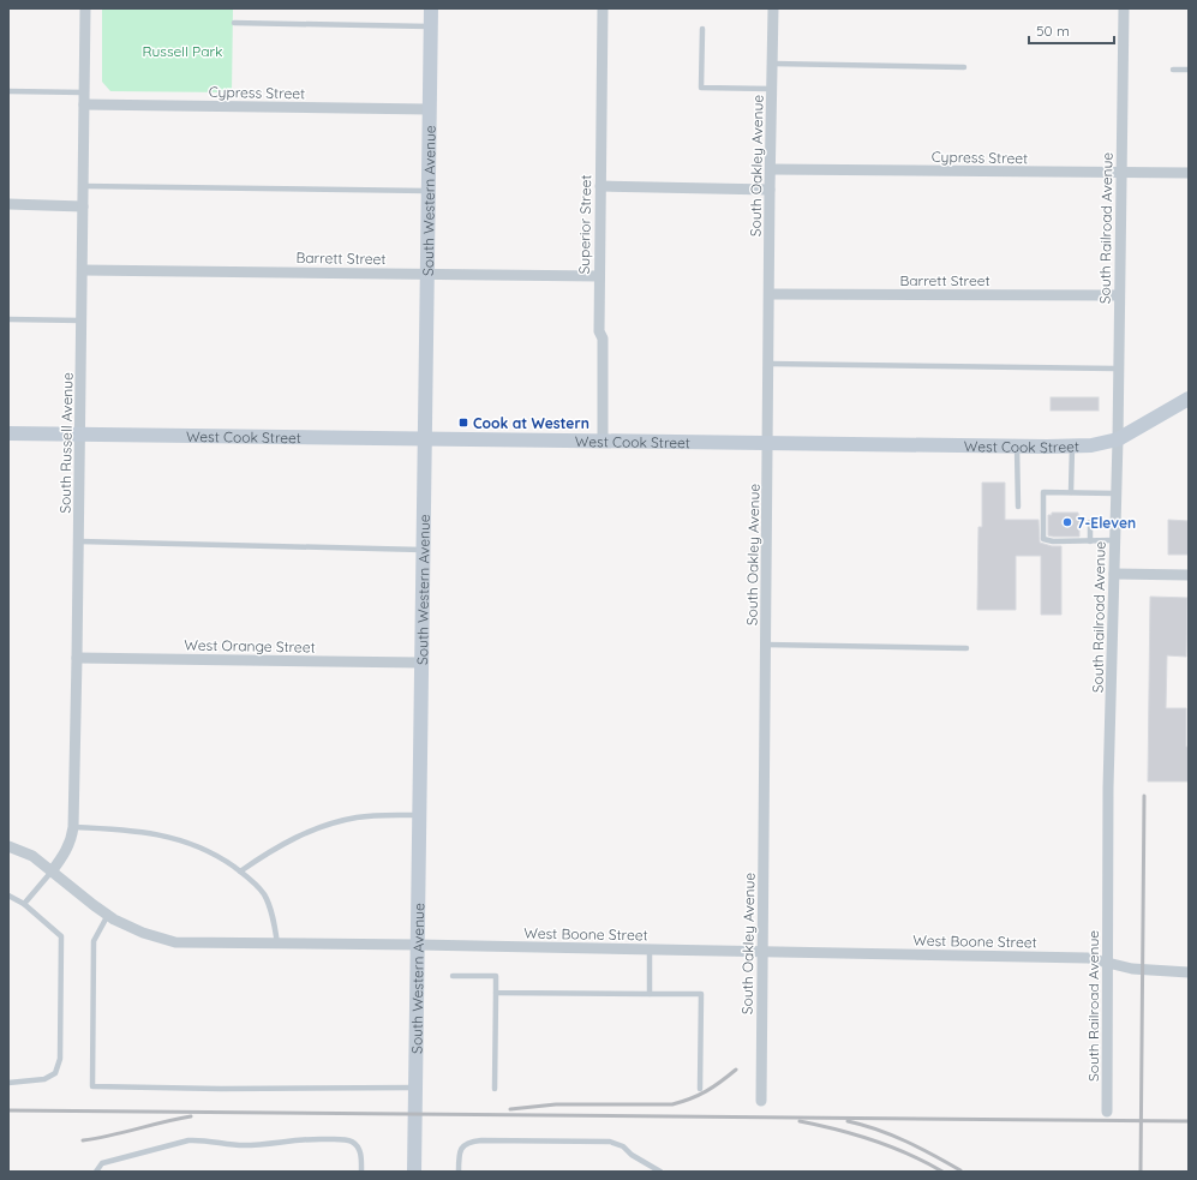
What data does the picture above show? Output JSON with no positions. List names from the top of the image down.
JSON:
{
  "streets": {
    "street": [
      "Cypress Street",
      "South Oakley Avenue",
      "South Western Avenue",
      "Superior Street",
      "South Railroad Avenue",
      "Barrett Street",
      "West Cook Street",
      "South Russell Avenue",
      "West Orange Street",
      "West Boone Street"
    ]
  },
  "crossings": [
    ["Cypress Street", "South Oakley Avenue"],
    ["Cypress Street", "South Western Avenue"],
    ["Cypress Street", "South Railroad Avenue"],
    ["Cypress Street", "South Russell Avenue"],
    ["South Oakley Avenue", "Barrett Street"],
    ["South Oakley Avenue", "West Cook Street"],
    ["South Oakley Avenue", "West Boone Street"],
    ["South Western Avenue", "Barrett Street"],
    ["South Western Avenue", "West Cook Street"],
    ["South Western Avenue", "West Orange Street"],
    ["South Western Avenue", "West Boone Street"],
    ["Superior Street", "Barrett Street"],
    ["Superior Street", "West Cook Street"],
    ["South Railroad Avenue", "Barrett Street"],
    ["South Railroad Avenue", "West Cook Street"],
    ["South Railroad Avenue", "West Boone Street"],
    ["Barrett Street", "South Russell Avenue"],
    ["West Cook Street", "South Russell Avenue"],
    ["South Russell Avenue", "West Orange Street"],
    ["South Russell Avenue", "West Boone Street"]
  ],
  "parks": ["Russell Park"],
  "places": {
    "transit": ["Cook at Western"],
    "other": ["7-Eleven"]
  },
  "scale_bar": "50 m"
}
